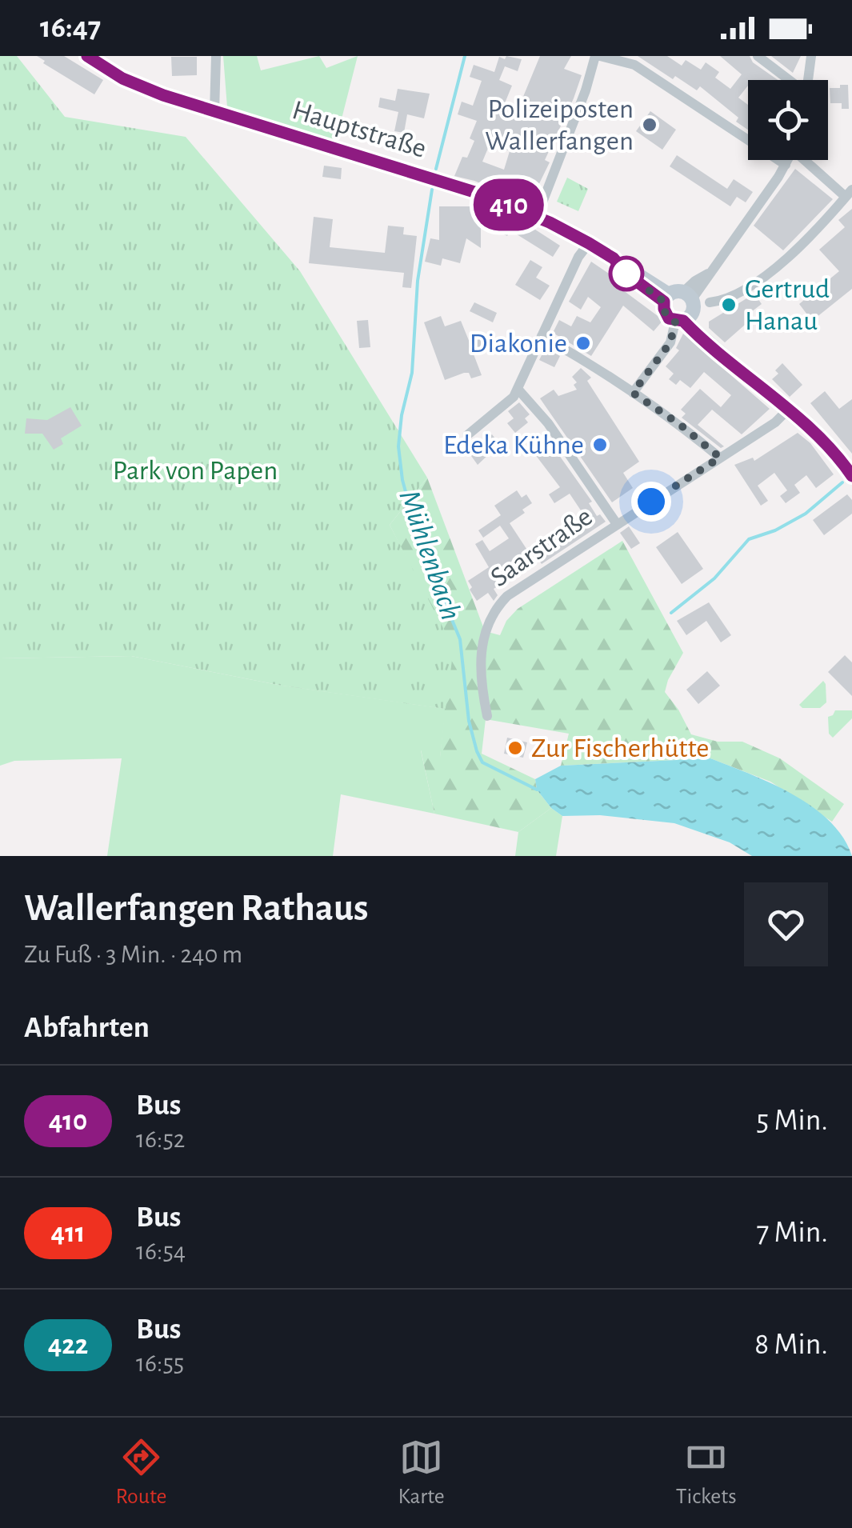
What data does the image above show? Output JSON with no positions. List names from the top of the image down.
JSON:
{
  "streets": {
    "main road": ["Hauptstraße"],
    "street": ["Saarstraße"]
  },
  "water": ["Mühlenbach"],
  "parks": ["Park von Papen"],
  "places": [
    "Polizeiposten Wallerfangen",
    "Gertrud Hanau",
    "Diakonie",
    "Edeka Kühne",
    "Zur Fischerhütte"
  ],
  "lines": ["bus line 410"],
  "page": {
    "status": "16:47",
    "on_map": "410",
    "heading": [
      ["Wallerfangen Rathaus", "Zu Fuß · 3 Min. · 240 m"],
      "Abfahrten"
    ],
    "list": [
      {
        "mark": "410",
        "name": "Bus",
        "note": "16:52",
        "value": "5 Min."
      },
      {
        "mark": "411",
        "name": "Bus",
        "note": "16:54",
        "value": "7 Min."
      },
      {
        "mark": "422",
        "name": "Bus",
        "note": "16:55",
        "value": "8 Min."
      }
    ],
    "tabs": ["Route", "Karte", "Tickets"]
  }
}
